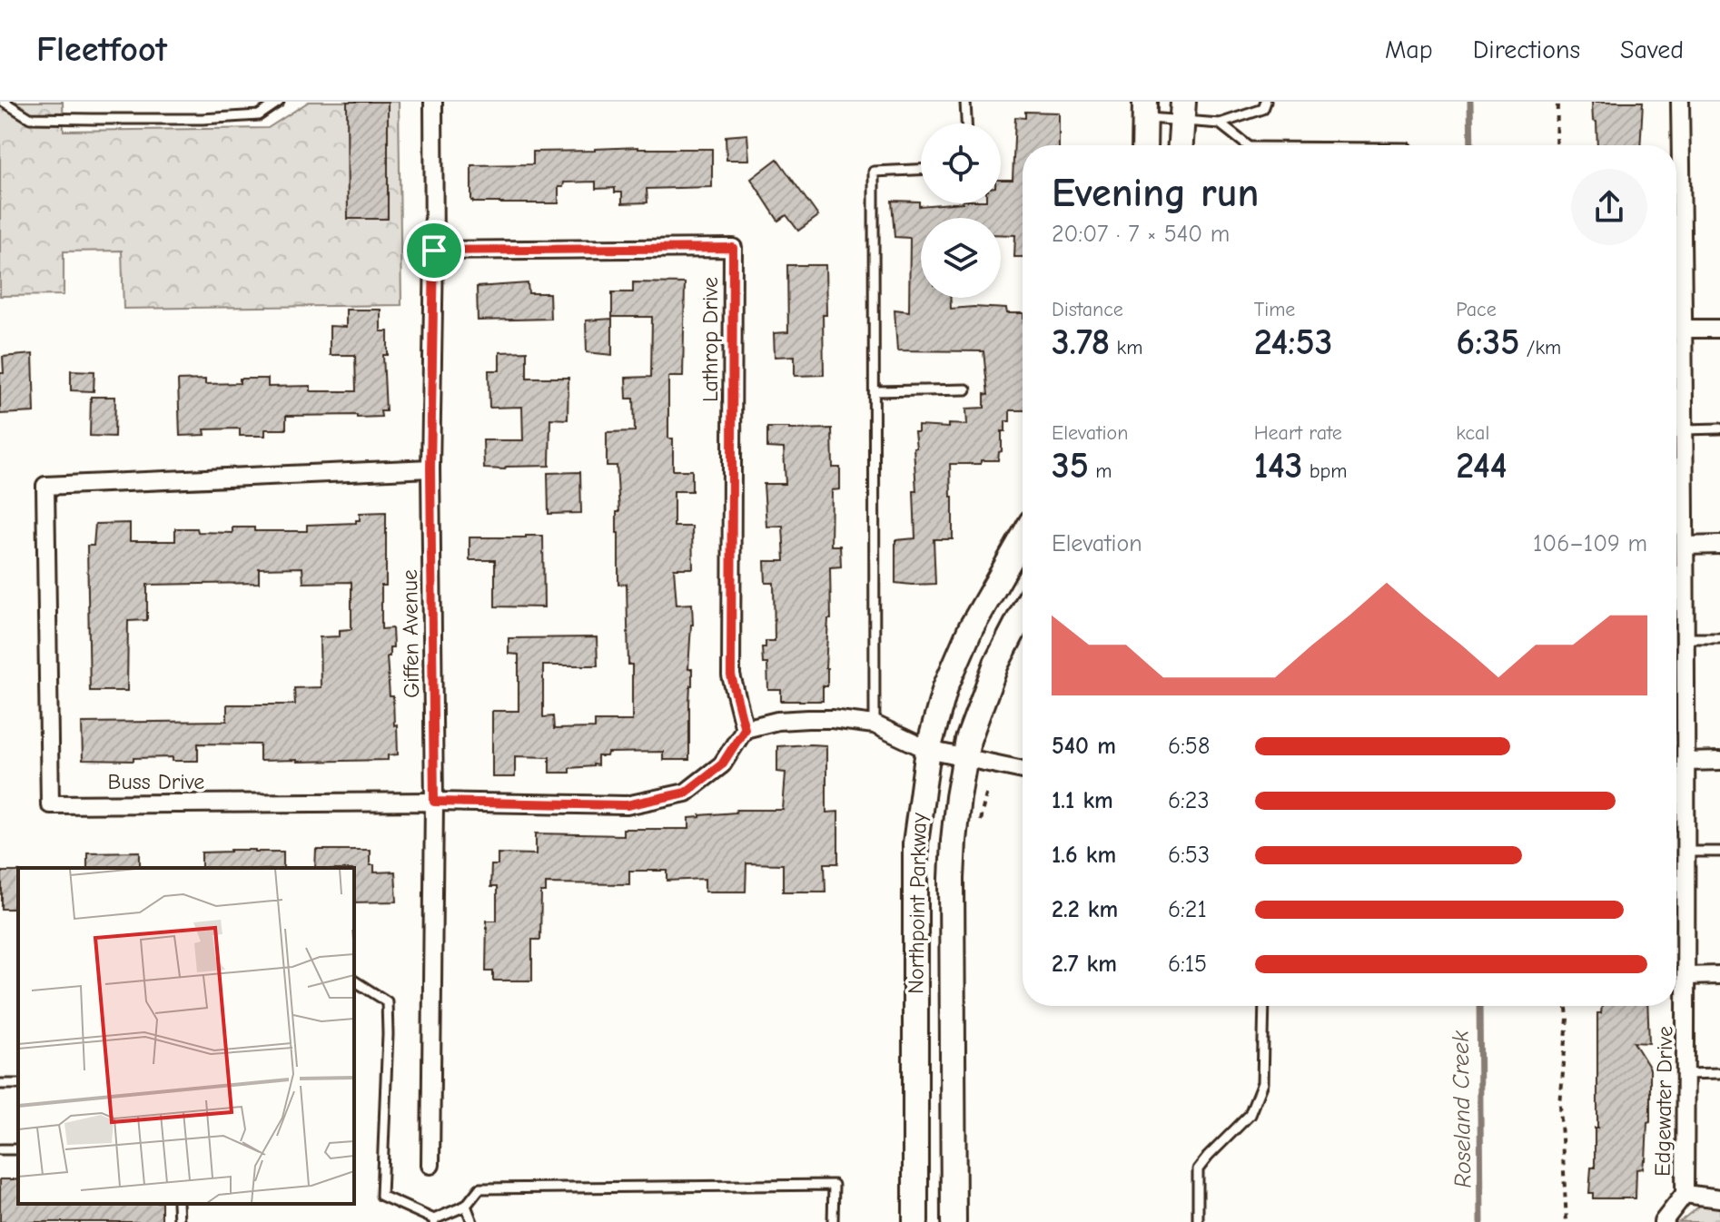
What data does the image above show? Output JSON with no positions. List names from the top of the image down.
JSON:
{
  "streets": {
    "street": [
      "Lathrop Drive",
      "Giffen Avenue",
      "Buss Drive",
      "Northpoint Parkway",
      "Edgewater Drive"
    ]
  },
  "crossings": [
    ["Lathrop Drive", "Giffen Avenue"],
    ["Lathrop Drive", "Buss Drive"],
    ["Giffen Avenue", "Buss Drive"]
  ],
  "water": ["Roseland Creek"],
  "page": {
    "header": "Fleetfoot",
    "nav": ["Map", "Directions", "Saved"],
    "heading": ["Evening run", "20:07 · 7 × 540 m"],
    "stats": [
      ["Distance", "3.78 km"],
      ["Time", "24:53"],
      ["Pace", "6:35 /km"],
      ["Elevation", "35 m"],
      ["Heart rate", "143 bpm"],
      ["kcal", "244"]
    ],
    "chart": ["Elevation", "106–109 m"],
    "list": [
      {
        "name": "540 m",
        "note": "6:58"
      },
      {
        "name": "1.1 km",
        "note": "6:23"
      },
      {
        "name": "1.6 km",
        "note": "6:53"
      },
      {
        "name": "2.2 km",
        "note": "6:21"
      },
      {
        "name": "2.7 km",
        "note": "6:15"
      }
    ]
  }
}
